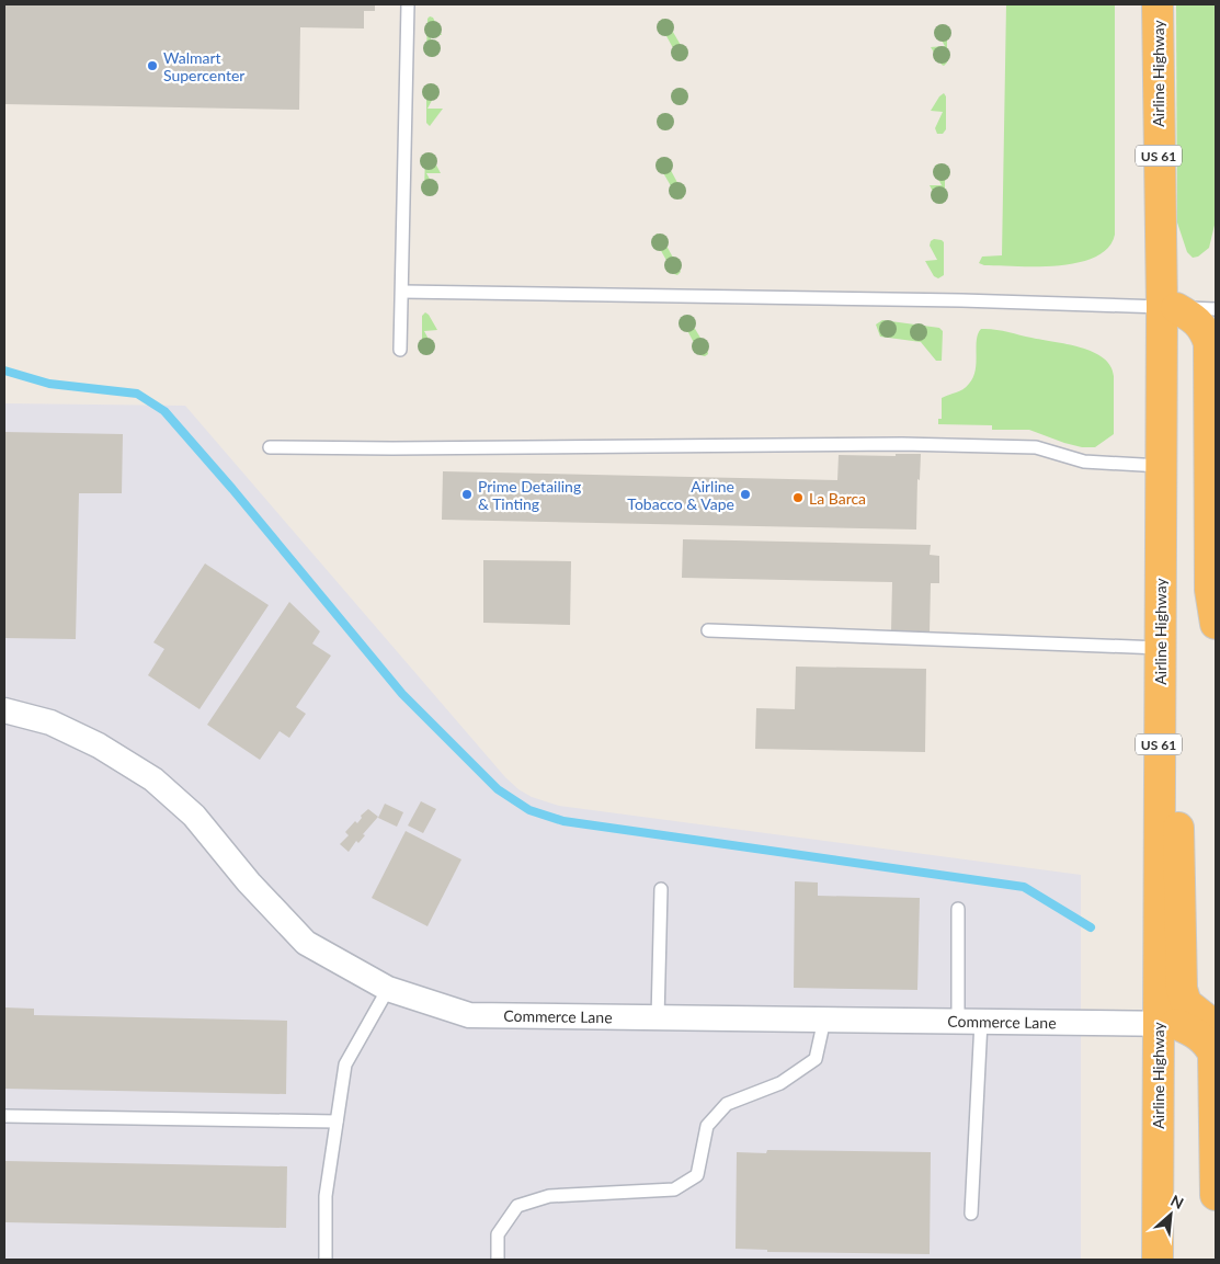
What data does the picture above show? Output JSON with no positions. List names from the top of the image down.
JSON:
{
  "streets": {
    "highway": ["Airline Highway", "US 61"],
    "street": ["Commerce Lane"]
  },
  "crossings": [
    ["Airline Highway", "Commerce Lane"]
  ],
  "places": [
    "Walmart Supercenter",
    "Prime Detailing & Tinting",
    "Airline Tobacco & Vape",
    "La Barca"
  ],
  "north": "top right"
}
